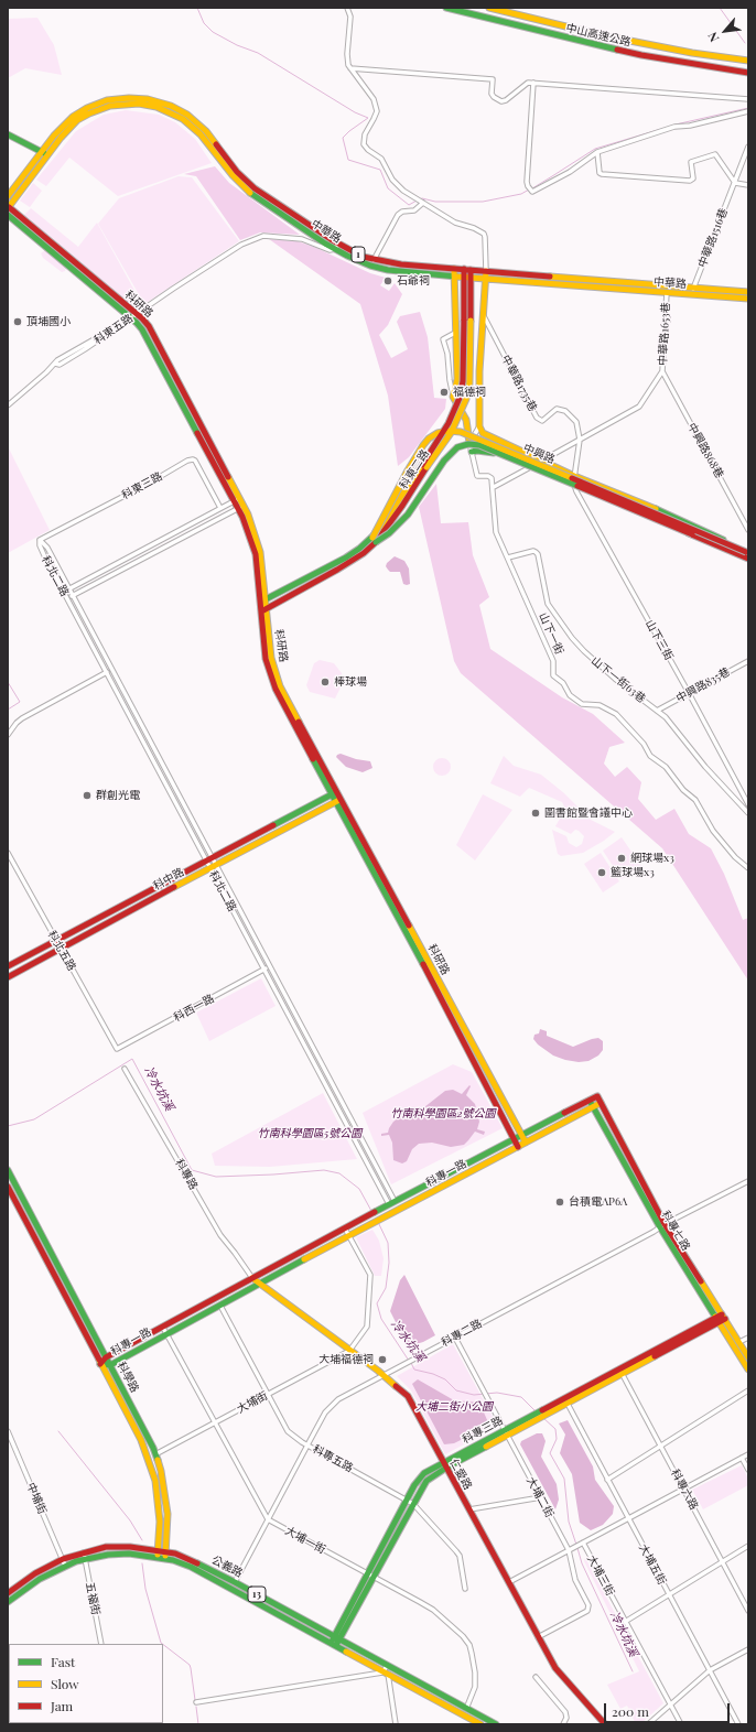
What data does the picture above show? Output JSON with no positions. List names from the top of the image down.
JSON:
{
  "streets": {
    "main road": [
      "中山高速公路",
      "中華路",
      "1",
      "科研路",
      "中興路",
      "科東二路",
      "科中路",
      "科專一路",
      "科專七路",
      "科學路",
      "科專三路",
      "仁愛路",
      "公義路",
      "13"
    ],
    "street": [
      "中華路1516巷",
      "科東五路",
      "中華路1653巷",
      "中華路1735巷",
      "中興路868巷",
      "科東三路",
      "科北二路",
      "山下一街",
      "山下三街",
      "山下一街63巷",
      "中興路835巷",
      "科北五路",
      "科西一路",
      "科專路",
      "科專二路",
      "大埔街",
      "科專五路",
      "科專六路",
      "大埔二街",
      "中埔街",
      "大埔一街",
      "大埔五街",
      "大埔三街",
      "五福街"
    ]
  },
  "crossings": [
    ["中華路", "中華路1516巷"],
    ["中華路", "科研路"],
    ["中華路", "科東五路"],
    ["中華路", "中華路1653巷"],
    ["中華路", "科東二路"],
    ["科研路", "科東五路"],
    ["科研路", "科東二路"],
    ["科研路", "科中路"],
    ["科研路", "科專一路"],
    ["中華路1653巷", "中華路1735巷"],
    ["中華路1653巷", "中興路868巷"],
    ["中華路1653巷", "中興路"],
    ["中華路1653巷", "山下一街"],
    ["中華路1653巷", "山下三街"],
    ["中華路1735巷", "山下三街"],
    ["中興路", "科東二路"],
    ["中興路", "山下三街"],
    ["科東三路", "科北二路"],
    ["科北二路", "科中路"],
    ["科北二路", "科西一路"],
    ["科北二路", "科專一路"],
    ["山下一街", "山下一街63巷"],
    ["山下三街", "中興路835巷"],
    ["山下一街63巷", "中興路835巷"],
    ["科中路", "科北五路"],
    ["科北五路", "科西一路"],
    ["科專一路", "科專路"],
    ["科專一路", "科專七路"],
    ["科專一路", "科學路"],
    ["科專一路", "科專五路"],
    ["科專一路", "仁愛路"],
    ["科專路", "仁愛路"],
    ["科專七路", "科專二路"],
    ["科專七路", "科專三路"],
    ["科專二路", "科專五路"],
    ["科專二路", "仁愛路"],
    ["科專二路", "大埔二街"],
    ["科專二路", "大埔一街"],
    ["科專二路", "公義路"],
    ["科學路", "大埔街"],
    ["科學路", "公義路"],
    ["大埔街", "科專五路"],
    ["大埔街", "仁愛路"],
    ["科專三路", "科專五路"],
    ["科專三路", "仁愛路"],
    ["科專三路", "科專六路"],
    ["科專三路", "大埔二街"],
    ["科專三路", "大埔一街"],
    ["科專三路", "大埔五街"],
    ["科專三路", "公義路"],
    ["仁愛路", "大埔二街"],
    ["中埔街", "公義路"],
    ["大埔一街", "公義路"],
    ["公義路", "五福街"]
  ],
  "water": ["冷水坑溪"],
  "parks": ["竹南科學園區2號公園", "竹南科學園區5號公園", "大埔二街小公園"],
  "places": [
    "石爺祠",
    "頂埔國小",
    "福德祠",
    "棒球場",
    "群創光電",
    "圖書館暨會議中心",
    "網球場x3",
    "籃球場x3",
    "台積電AP6A",
    "大埔福德祠"
  ],
  "legend": ["Fast", "Slow", "Jam"],
  "scale_bar": "200 m",
  "north": "bottom left"
}
